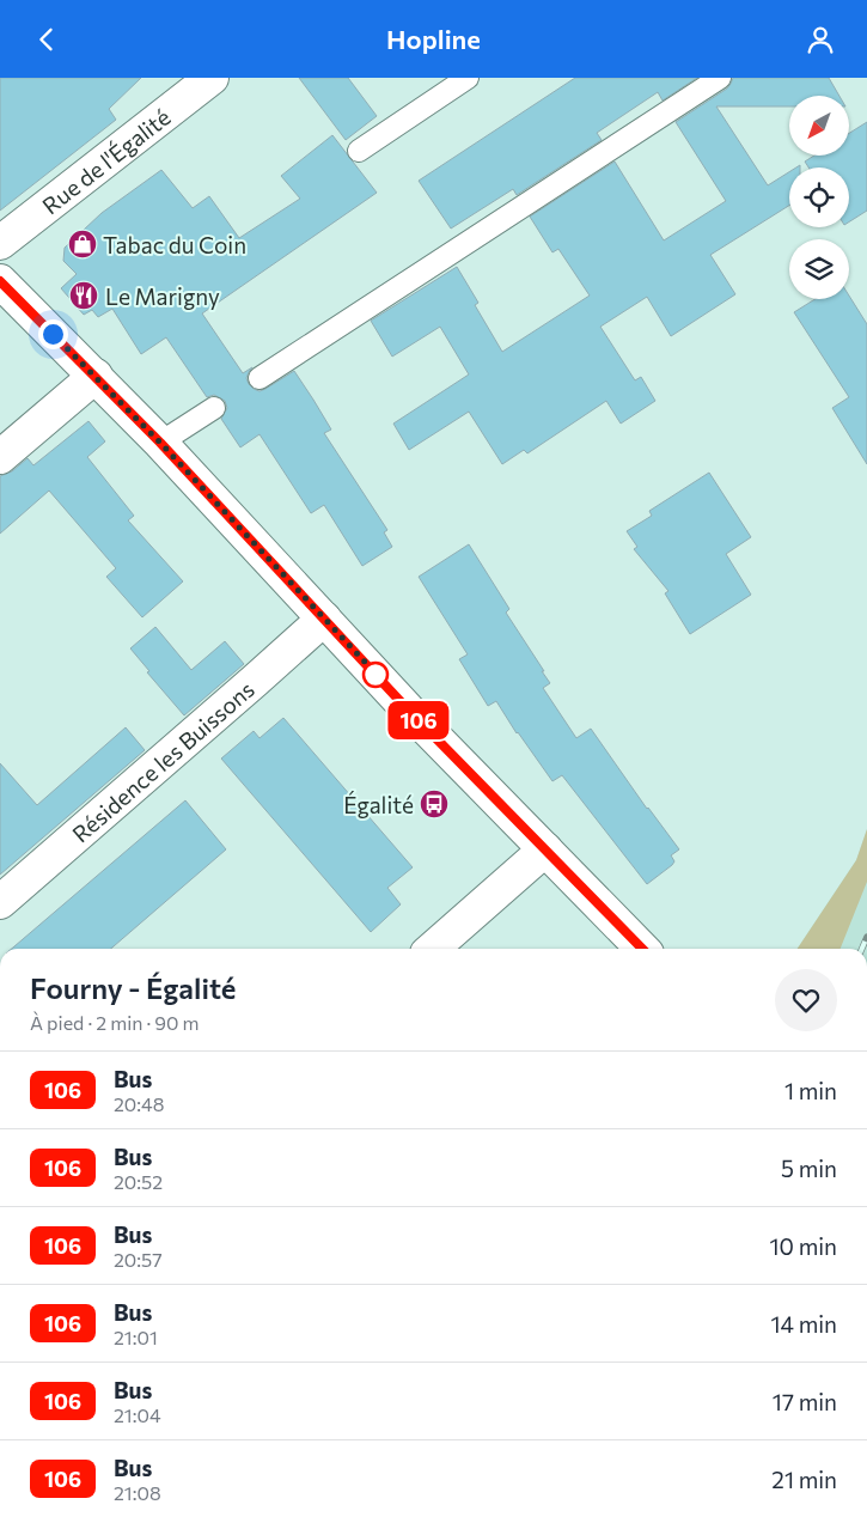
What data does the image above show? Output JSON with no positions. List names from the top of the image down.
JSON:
{
  "streets": {
    "street": ["Rue de l'Égalité", "Résidence les Buissons"]
  },
  "places": {
    "shop": ["Tabac du Coin"],
    "restaurant": ["Le Marigny"],
    "bus stop": ["Égalité"]
  },
  "lines": ["bus line 106"],
  "north": "bottom left",
  "page": {
    "header": "Hopline",
    "on_map": "106",
    "heading": ["Fourny - Égalité", "À pied · 2 min · 90 m"],
    "list": [
      {
        "mark": "106",
        "name": "Bus",
        "note": "20:48",
        "value": "1 min"
      },
      {
        "mark": "106",
        "name": "Bus",
        "note": "20:52",
        "value": "5 min"
      },
      {
        "mark": "106",
        "name": "Bus",
        "note": "20:57",
        "value": "10 min"
      },
      {
        "mark": "106",
        "name": "Bus",
        "note": "21:01",
        "value": "14 min"
      },
      {
        "mark": "106",
        "name": "Bus",
        "note": "21:04",
        "value": "17 min"
      },
      {
        "mark": "106",
        "name": "Bus",
        "note": "21:08",
        "value": "21 min"
      }
    ]
  }
}
